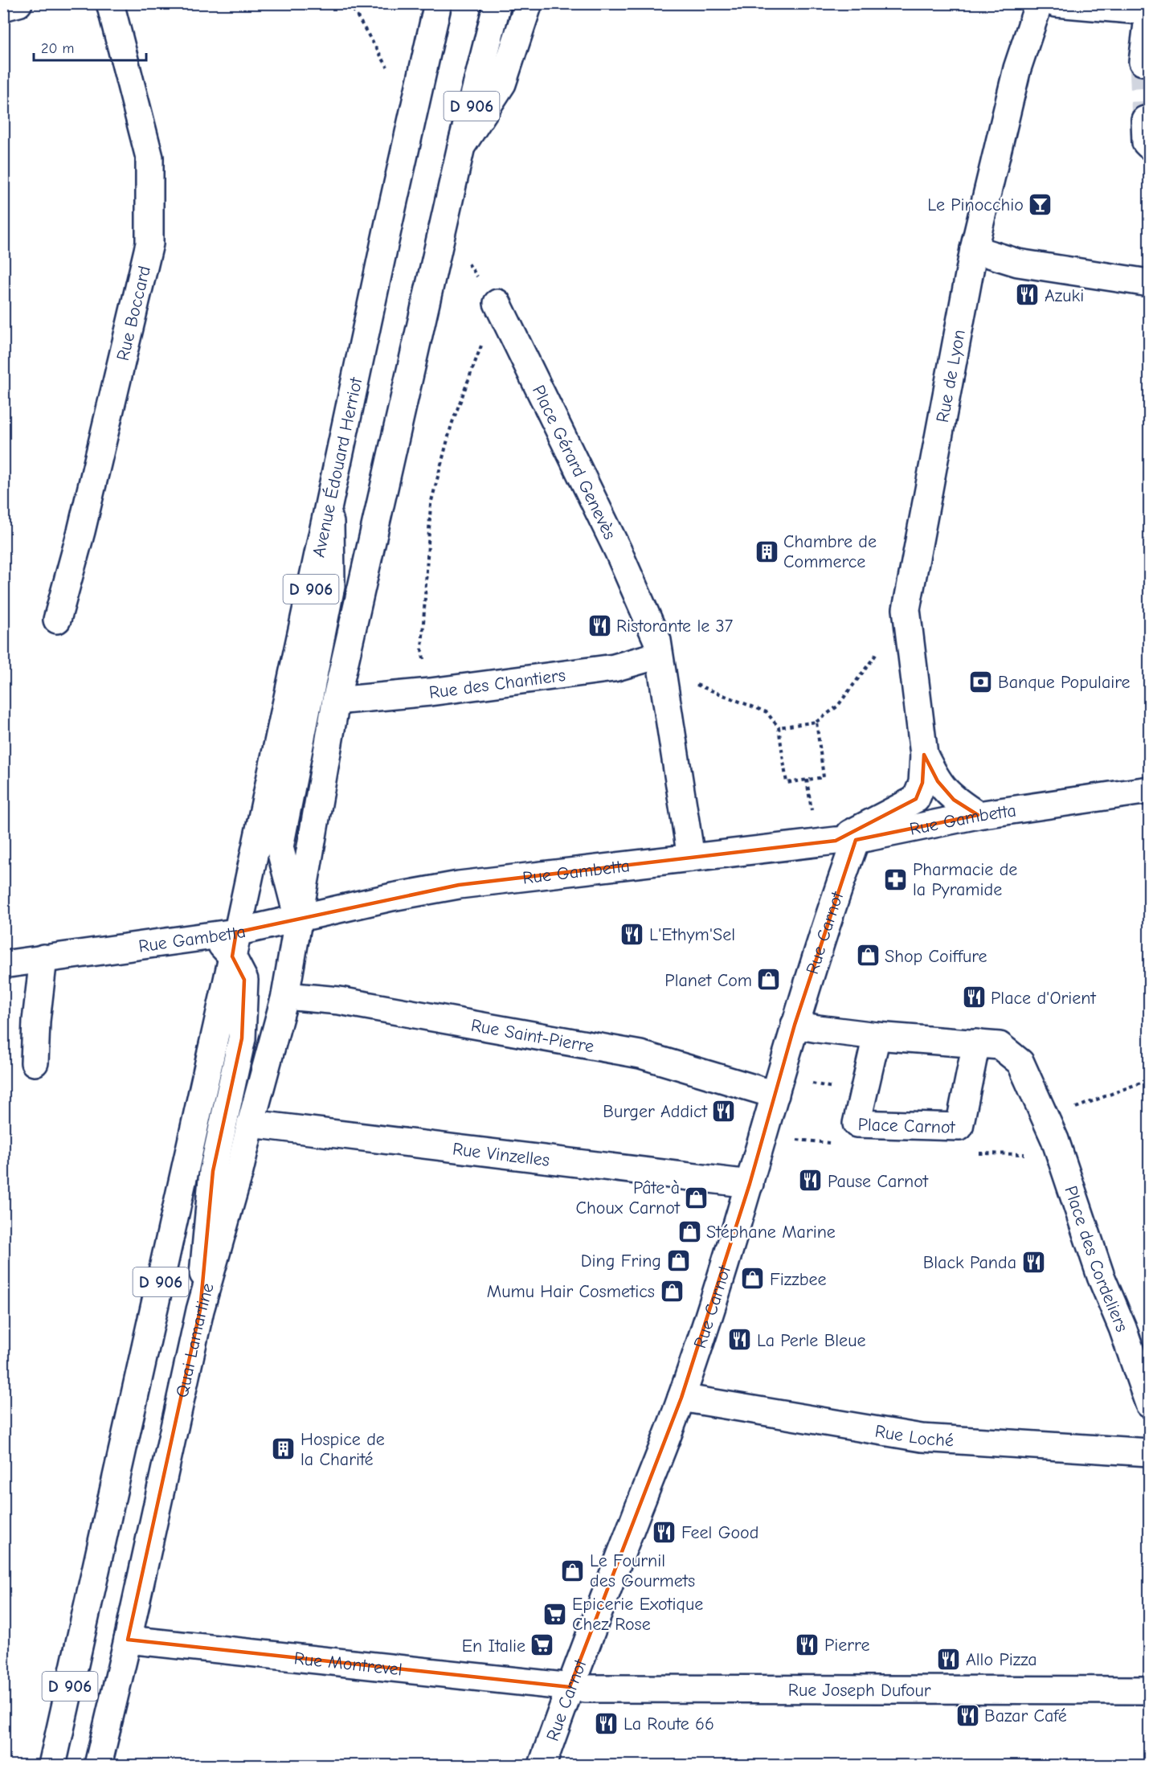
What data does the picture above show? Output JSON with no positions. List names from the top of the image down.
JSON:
{
  "streets": {
    "street": [
      "D 906",
      "Rue Boccard",
      "Rue de Lyon",
      "Place Gérard Genevès",
      "Avenue Édouard Herriot",
      "Rue des Chantiers",
      "Rue Gambetta",
      "Rue Carnot",
      "Rue Saint-Pierre",
      "Place Carnot",
      "Rue Vinzelles",
      "Place des Cordeliers",
      "Quai Lamartine",
      "Rue Loché",
      "Rue Montrevel",
      "Rue Joseph Dufour"
    ]
  },
  "crossings": [
    ["D 906", "Avenue Édouard Herriot"],
    ["D 906", "Rue des Chantiers"],
    ["D 906", "Rue Gambetta"],
    ["D 906", "Quai Lamartine"],
    ["Rue de Lyon", "Rue Gambetta"],
    ["Rue de Lyon", "Rue Carnot"],
    ["Place Gérard Genevès", "Rue des Chantiers"],
    ["Place Gérard Genevès", "Rue Gambetta"],
    ["Avenue Édouard Herriot", "Rue Gambetta"],
    ["Rue Gambetta", "Rue Carnot"],
    ["Rue Gambetta", "Quai Lamartine"],
    ["Rue Carnot", "Rue Saint-Pierre"],
    ["Rue Carnot", "Rue Vinzelles"],
    ["Rue Carnot", "Rue Loché"],
    ["Rue Carnot", "Rue Montrevel"],
    ["Rue Carnot", "Rue Joseph Dufour"],
    ["Rue Saint-Pierre", "Quai Lamartine"],
    ["Rue Vinzelles", "Quai Lamartine"],
    ["Quai Lamartine", "Rue Montrevel"],
    ["Rue Montrevel", "Rue Joseph Dufour"]
  ],
  "places": {
    "bar": ["Le Pinocchio"],
    "restaurant": [
      "Azuki",
      "Ristorante le 37",
      "L'Ethym'Sel",
      "Place d'Orient",
      "Burger Addict",
      "Pause Carnot",
      "Black Panda",
      "La Perle Bleue",
      "Feel Good",
      "Pierre",
      "Allo Pizza",
      "Bazar Café",
      "La Route 66"
    ],
    "building": ["Chambre de Commerce", "Hospice de la Charité"],
    "bank": ["Banque Populaire"],
    "pharmacy": ["Pharmacie de la Pyramide"],
    "shop": [
      "Shop Coiffure",
      "Planet Com",
      "Pâte à Choux Carnot",
      "Stéphane Marine",
      "Ding Fring",
      "Fizzbee",
      "Mumu Hair Cosmetics",
      "Le Fournil des Gourmets"
    ],
    "supermarket": ["Epicerie Exotique Chez Rose", "En Italie"]
  },
  "scale_bar": "20 m"
}
